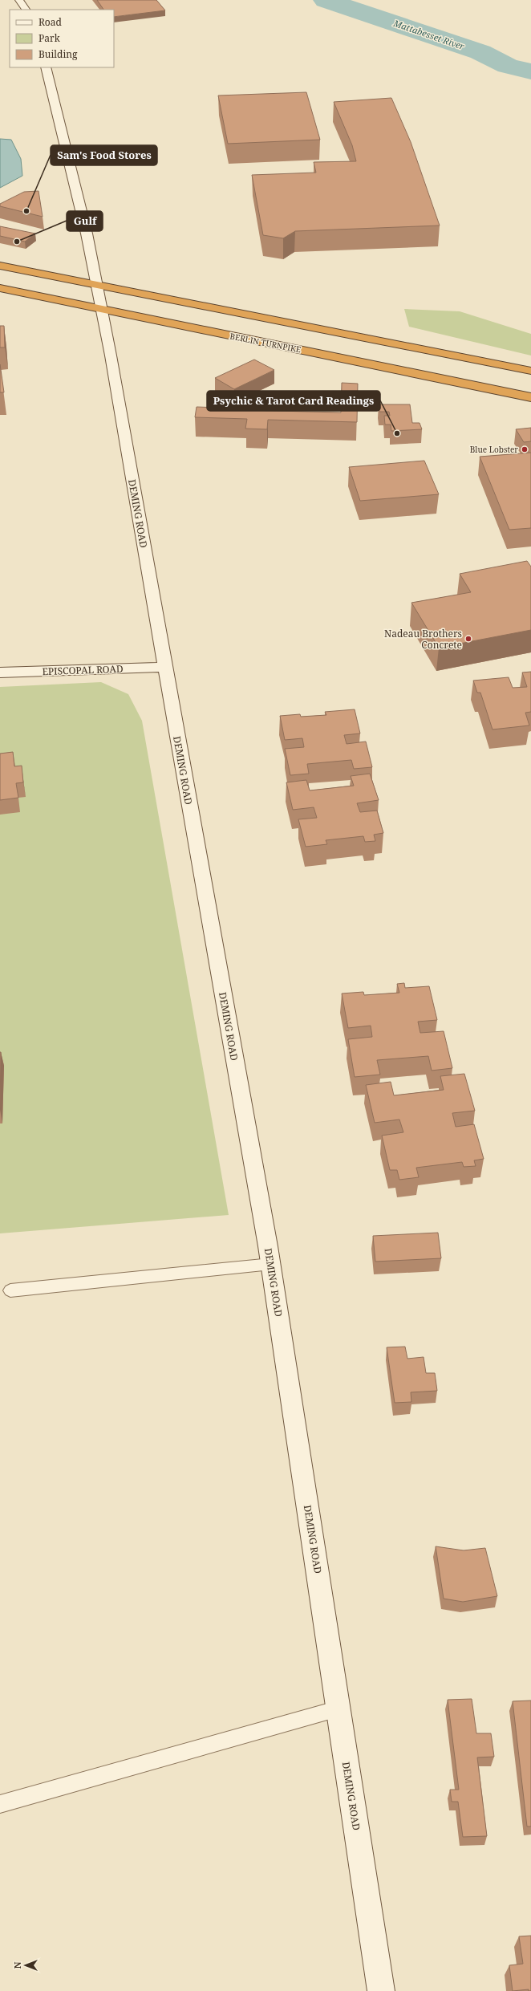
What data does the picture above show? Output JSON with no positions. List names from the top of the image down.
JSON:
{
  "streets": {
    "highway": ["BERLIN TURNPIKE"],
    "street": ["DEMING ROAD", "EPISCOPAL ROAD"]
  },
  "crossings": [
    ["BERLIN TURNPIKE", "DEMING ROAD"],
    ["DEMING ROAD", "EPISCOPAL ROAD"]
  ],
  "water": ["Mattabesset River"],
  "places": [
    "Sam's Food Stores",
    "Gulf",
    "Psychic & Tarot Card Readings",
    "Blue Lobster",
    "Nadeau Brothers Concrete"
  ],
  "legend": ["Road", "Park", "Building"],
  "north": "left"
}
